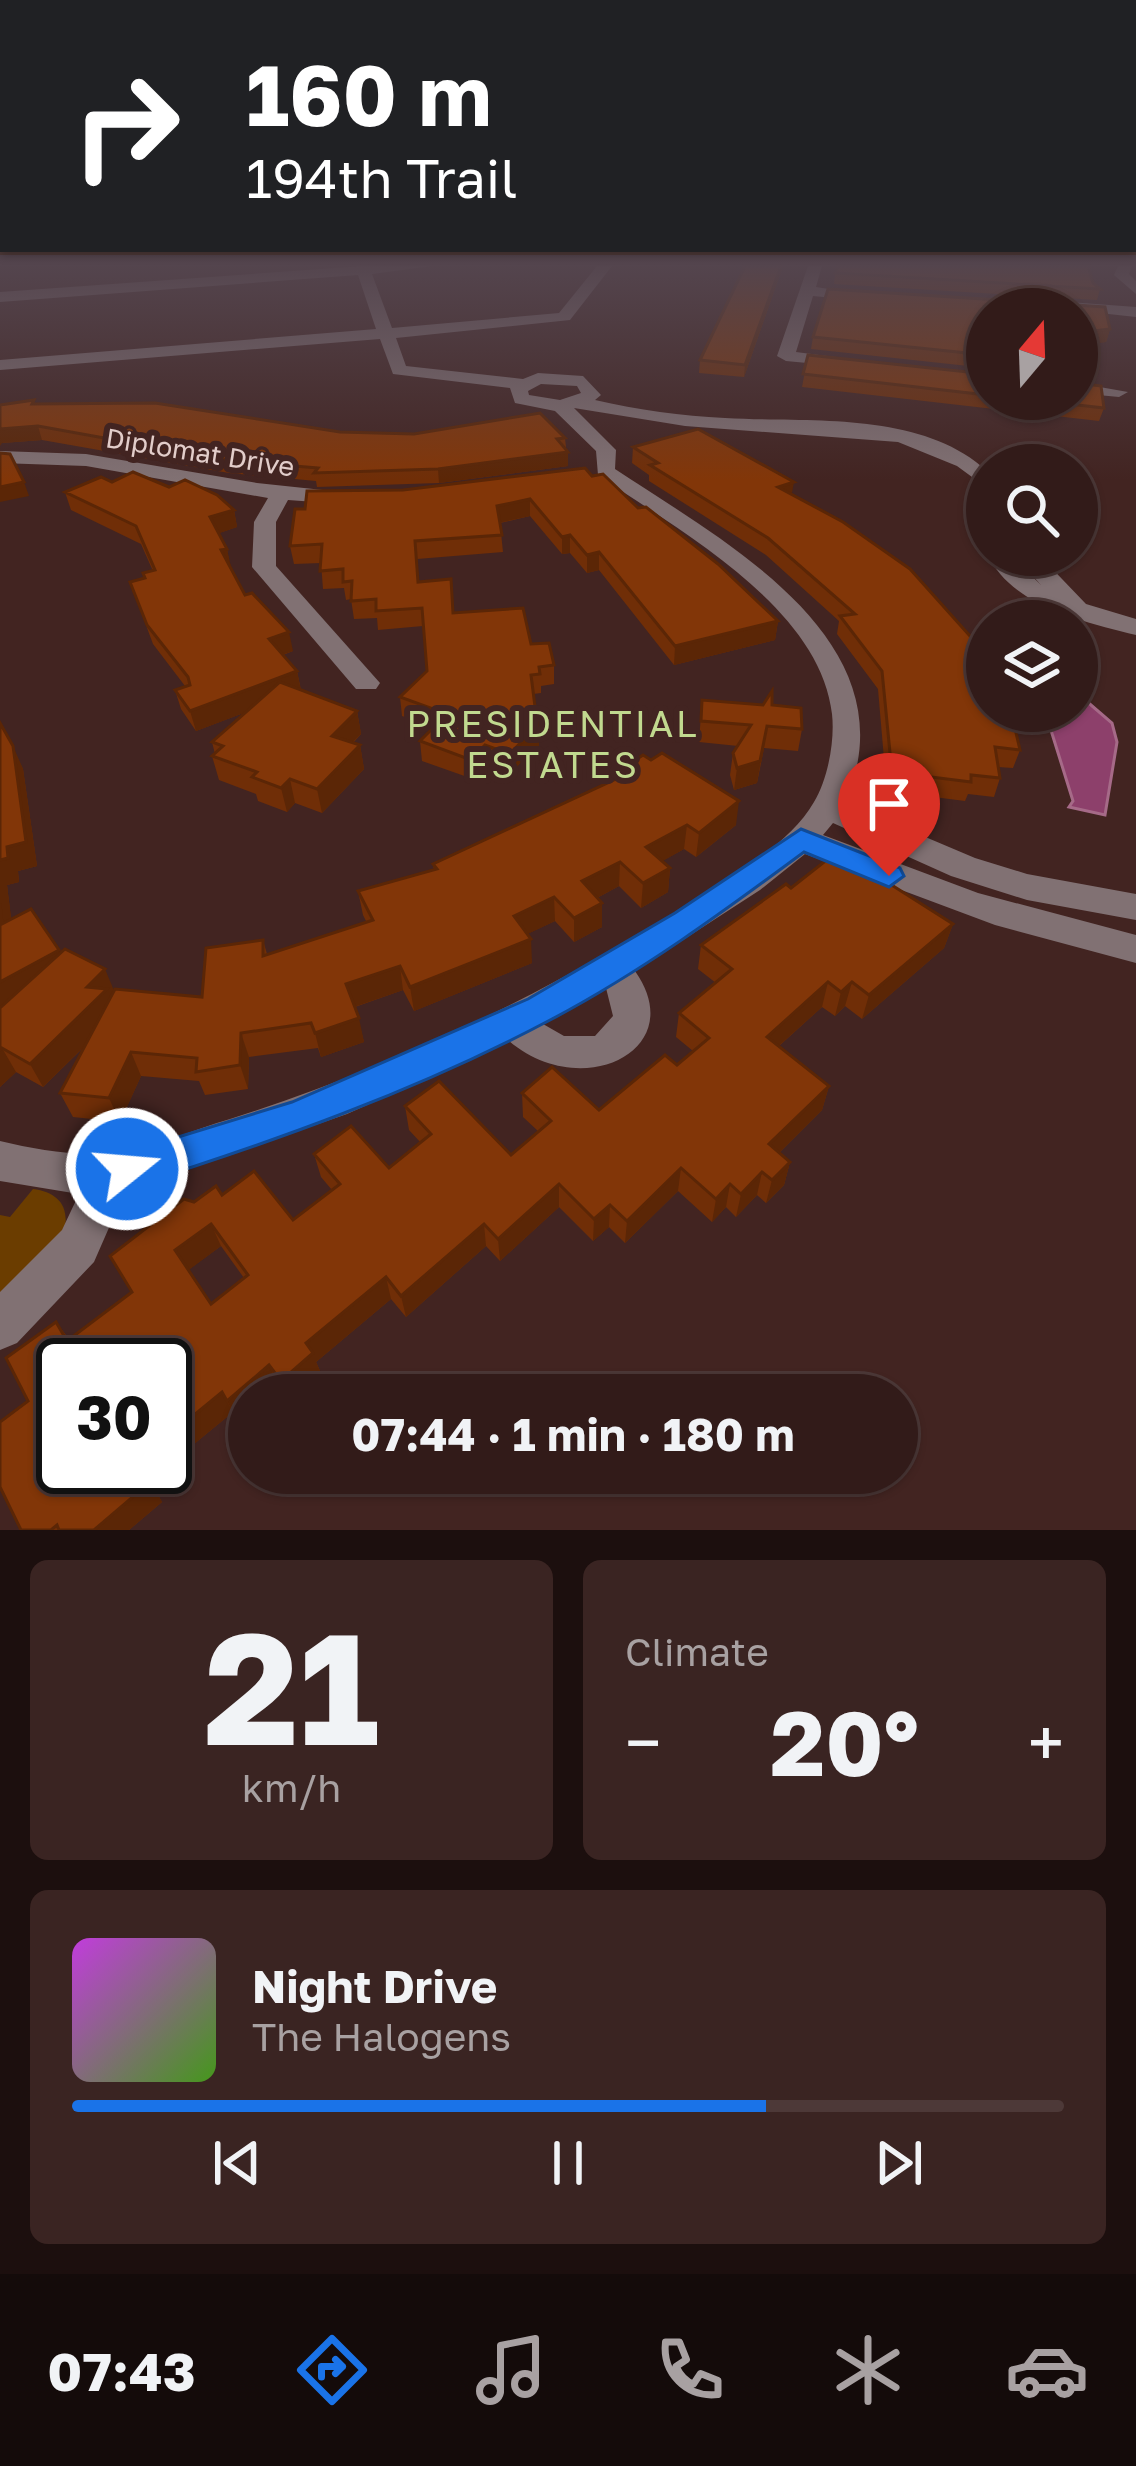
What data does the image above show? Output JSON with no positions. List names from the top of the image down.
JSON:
{
  "streets": {
    "street": ["Diplomat Drive"]
  },
  "districts": ["PRESIDENTIAL ESTATES"],
  "north": "top",
  "page": {
    "turn": ["160 m", "194th Trail"],
    "limit": "30",
    "trip": "07:44 · 1 min · 180 m",
    "tile": [
      ["21", "km/h"],
      "Climate"
    ],
    "heat": ["−", "20°", "+"],
    "song": ["Night Drive", "The Halogens"],
    "tabs": "07:43"
  }
}
